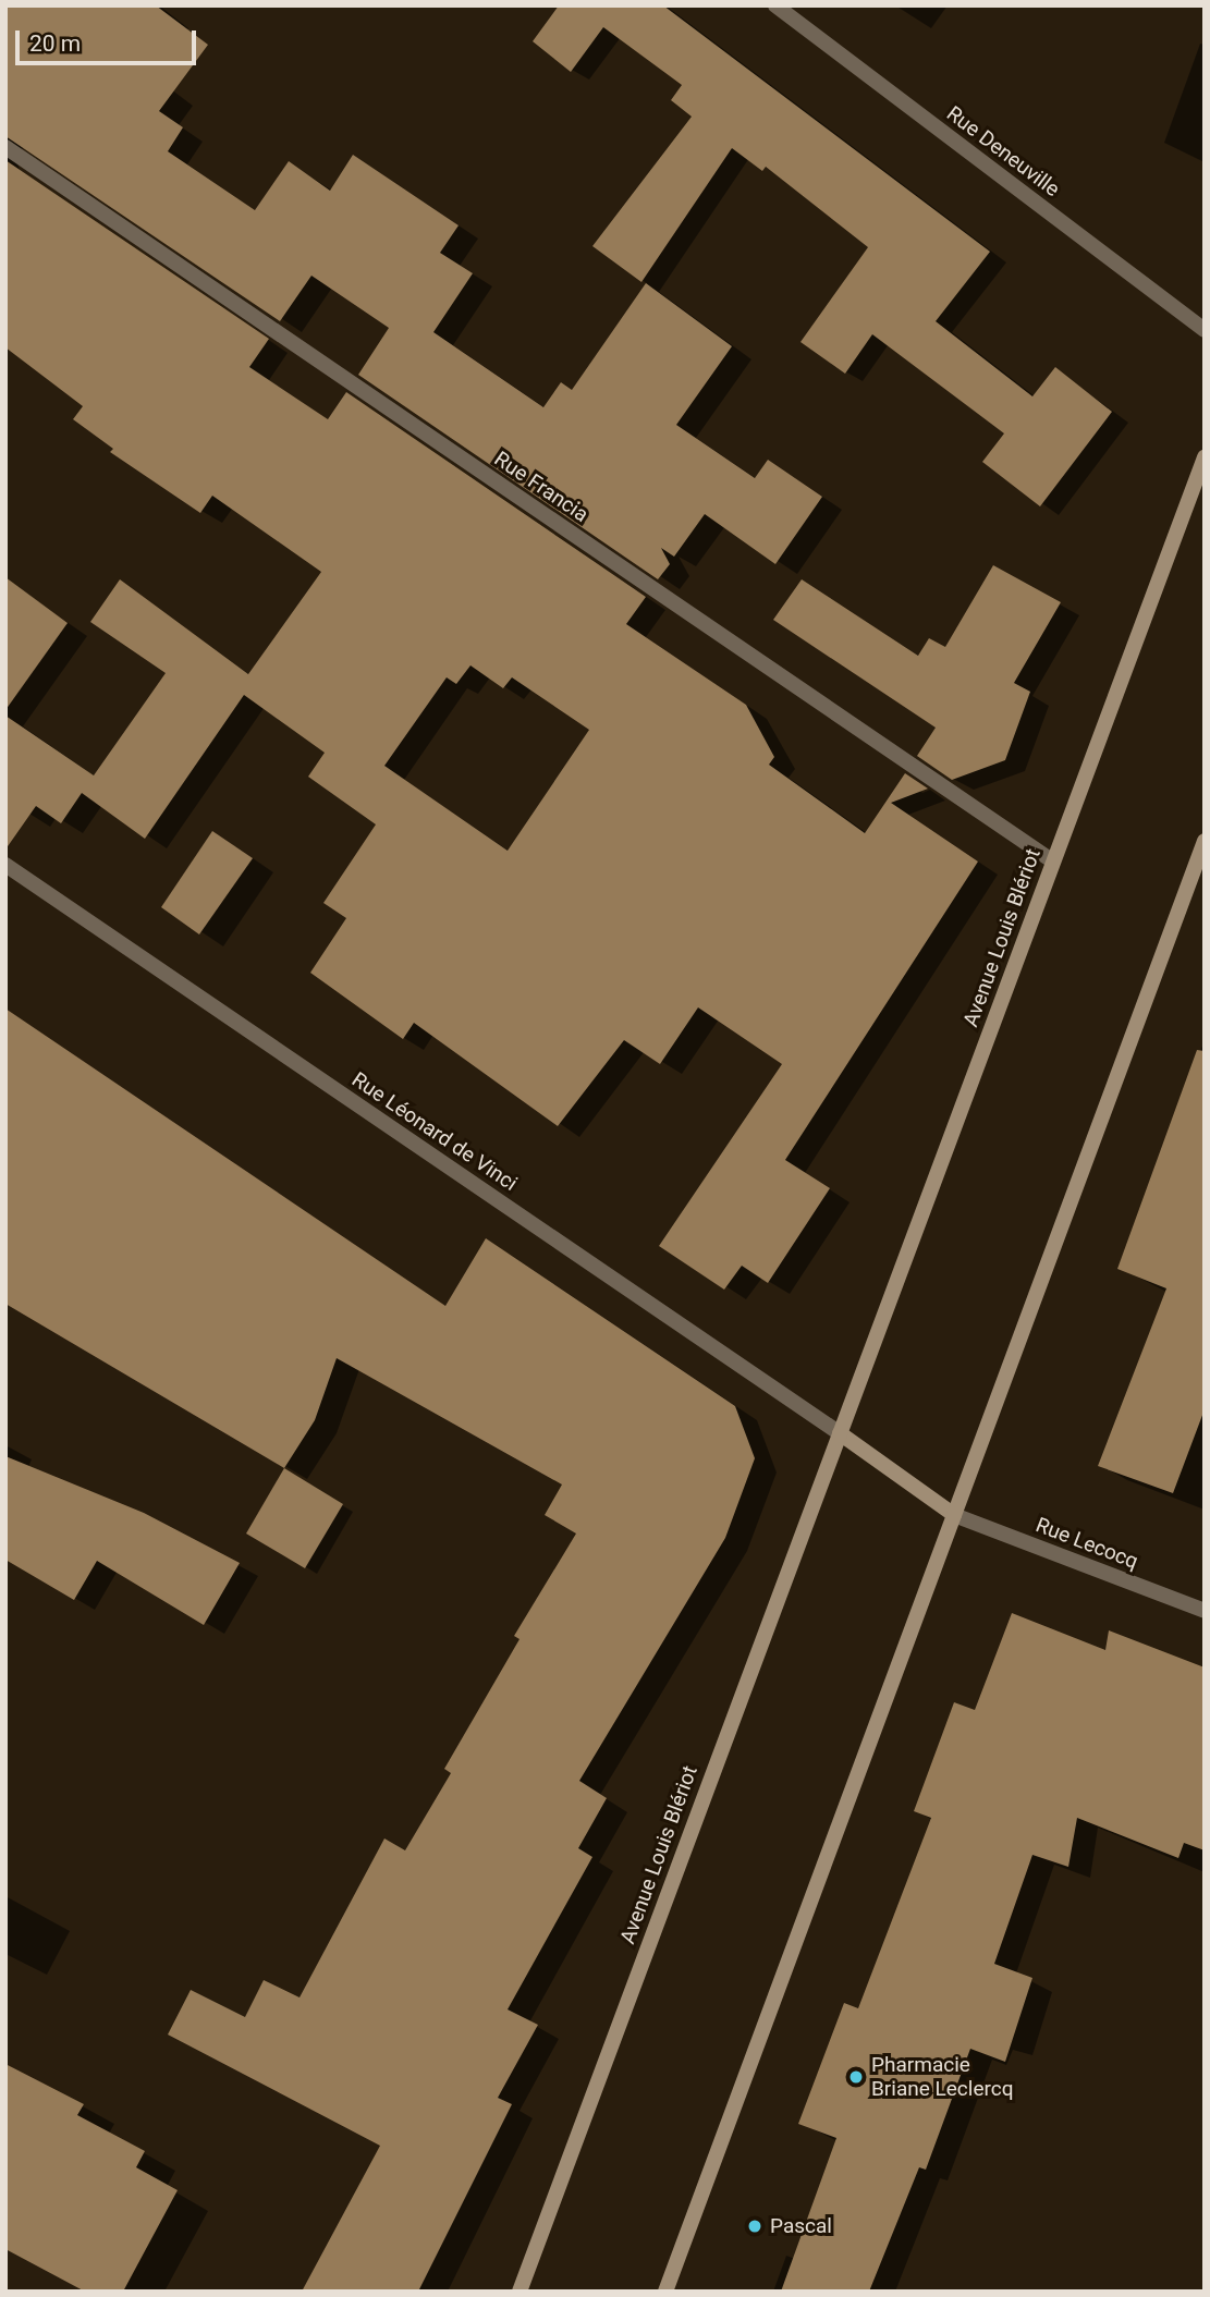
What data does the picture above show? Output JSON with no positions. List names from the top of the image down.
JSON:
{
  "streets": {
    "street": [
      "Rue Deneuville",
      "Rue Francia",
      "Avenue Louis Blériot",
      "Rue Léonard de Vinci",
      "Rue Lecocq"
    ]
  },
  "crossings": [
    ["Rue Francia", "Avenue Louis Blériot"],
    ["Avenue Louis Blériot", "Rue Léonard de Vinci"]
  ],
  "places": ["Pharmacie Briane Leclercq", "Pascal"],
  "scale_bar": "20 m"
}
